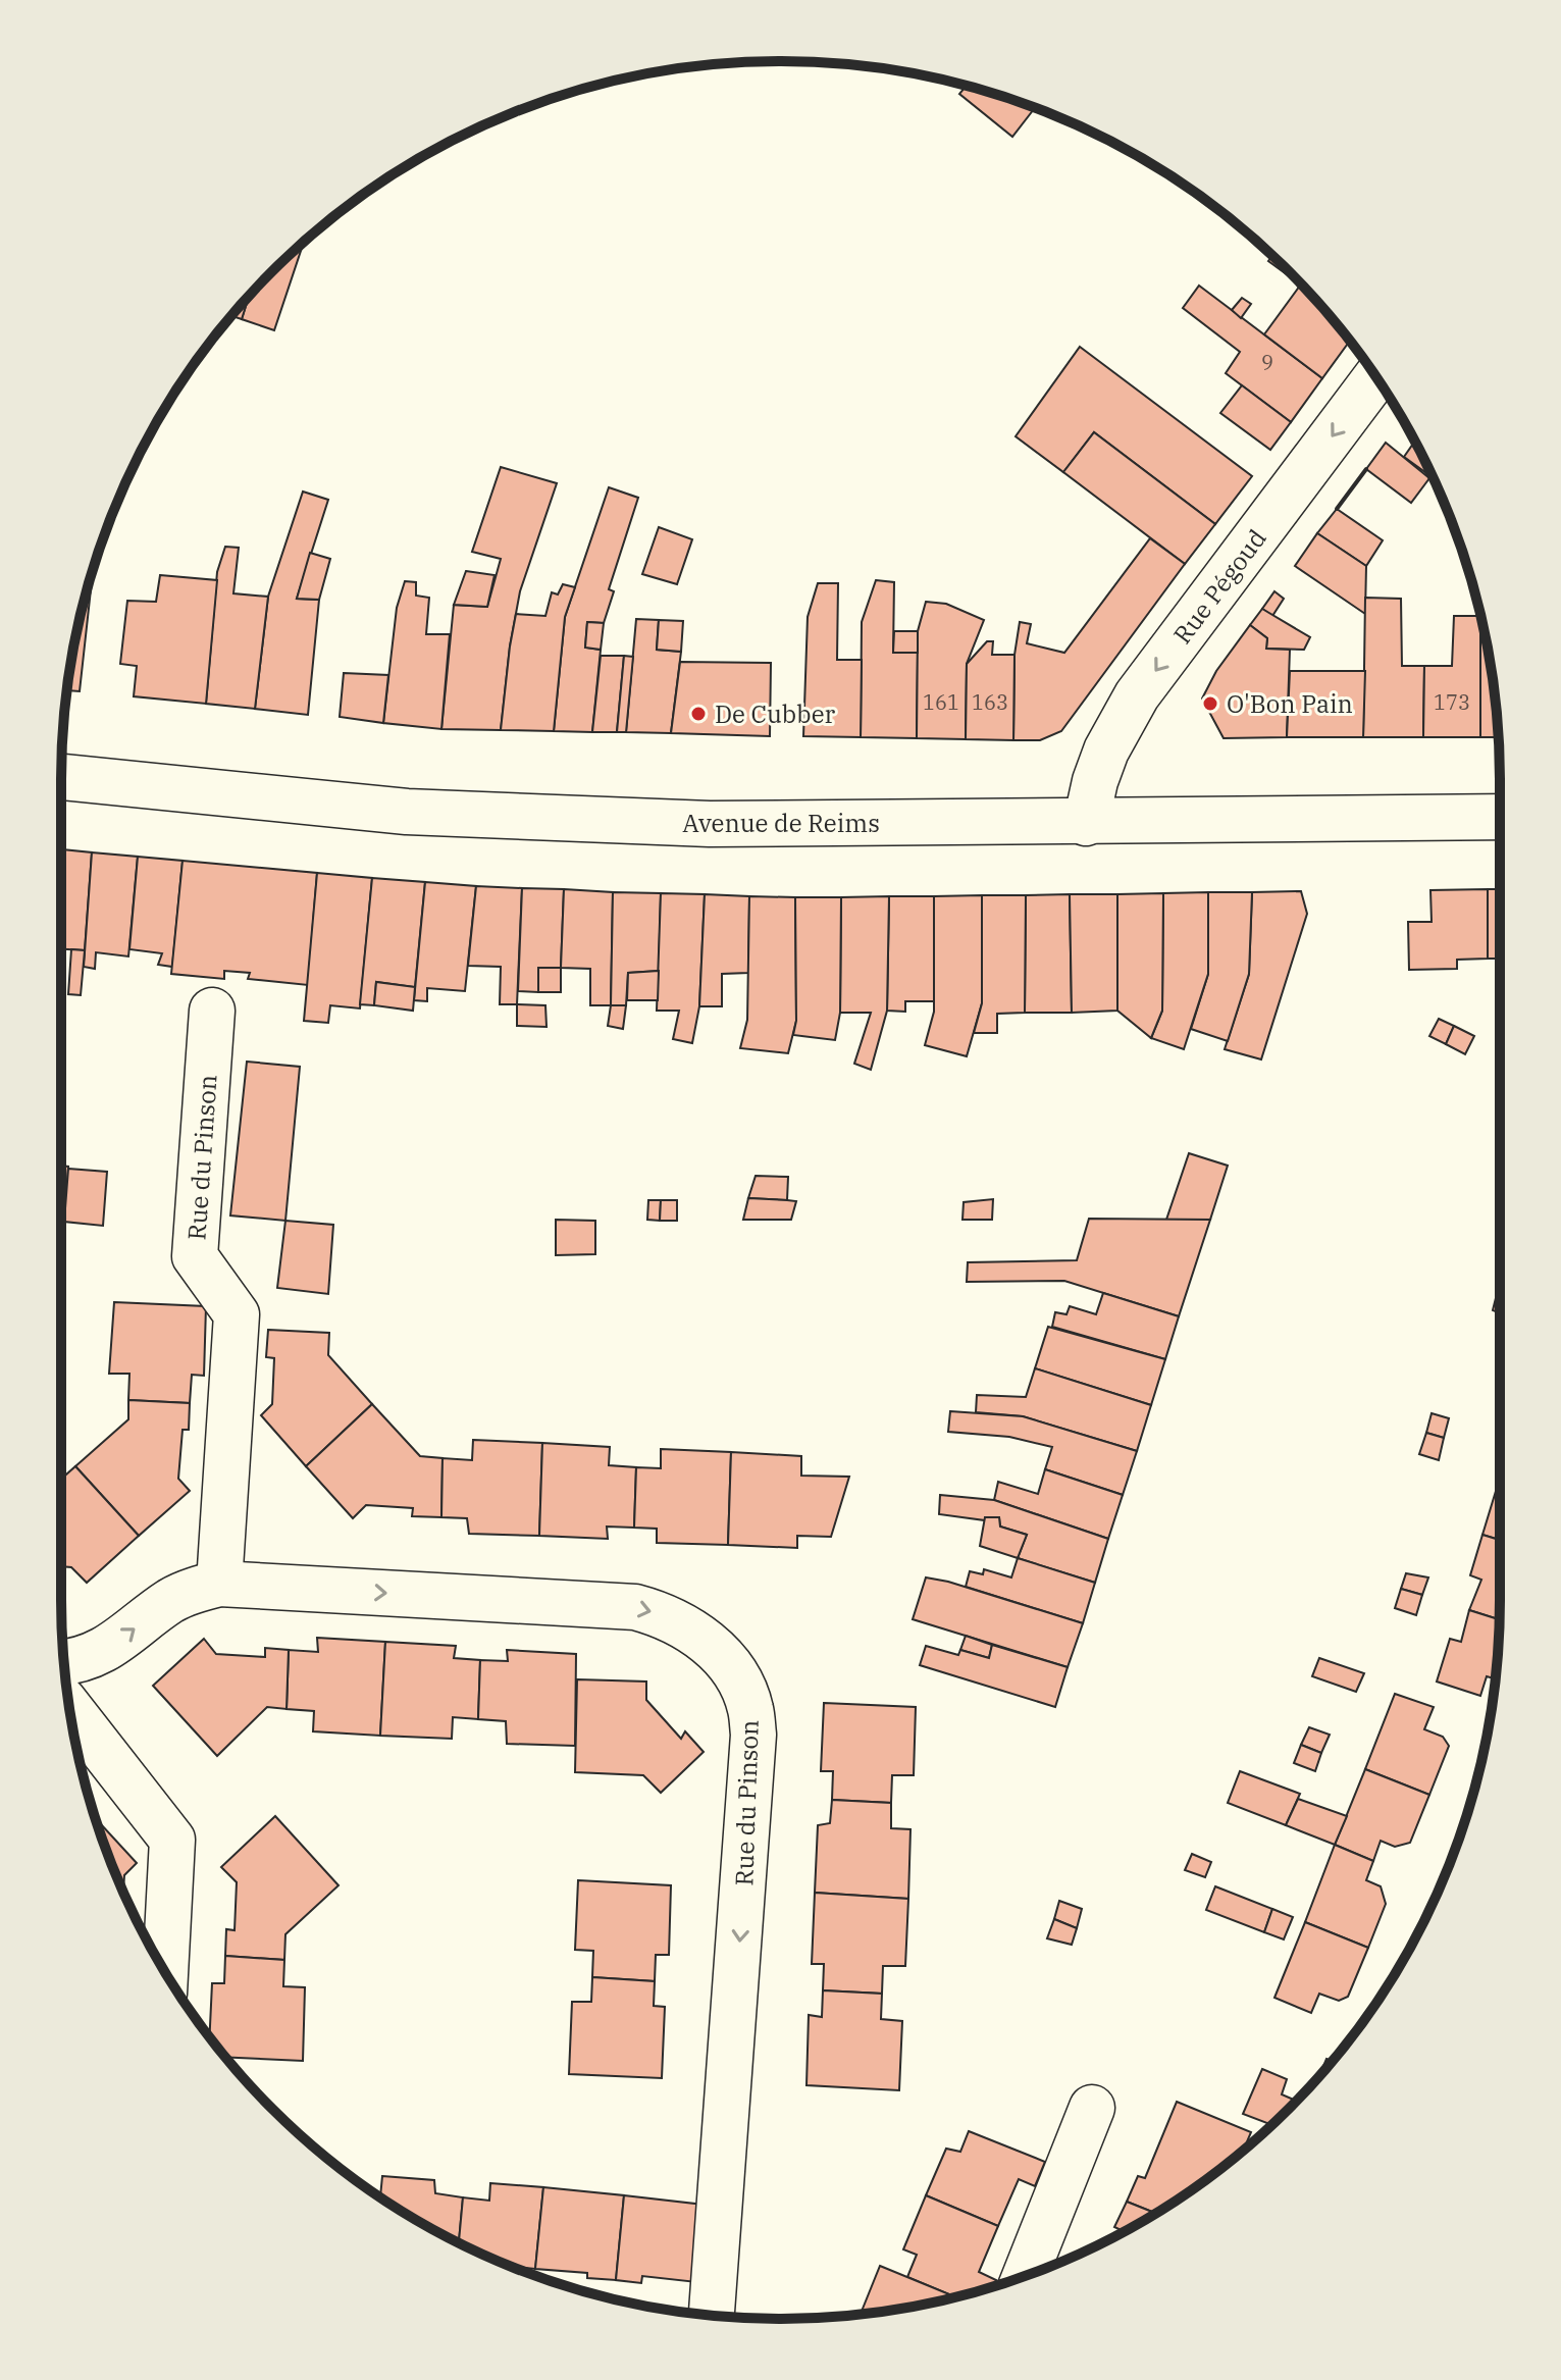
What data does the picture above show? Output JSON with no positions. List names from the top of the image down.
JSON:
{
  "streets": {
    "street": ["Rue Pégoud", "Avenue de Reims", "Rue du Pinson"]
  },
  "crossings": [
    ["Rue Pégoud", "Avenue de Reims"]
  ],
  "one_way": ["Rue Pégoud"],
  "places": ["O'Bon Pain", "De Cubber"],
  "house_numbers": [
    "9",
    "161",
    "163",
    "173"
  ]
}
